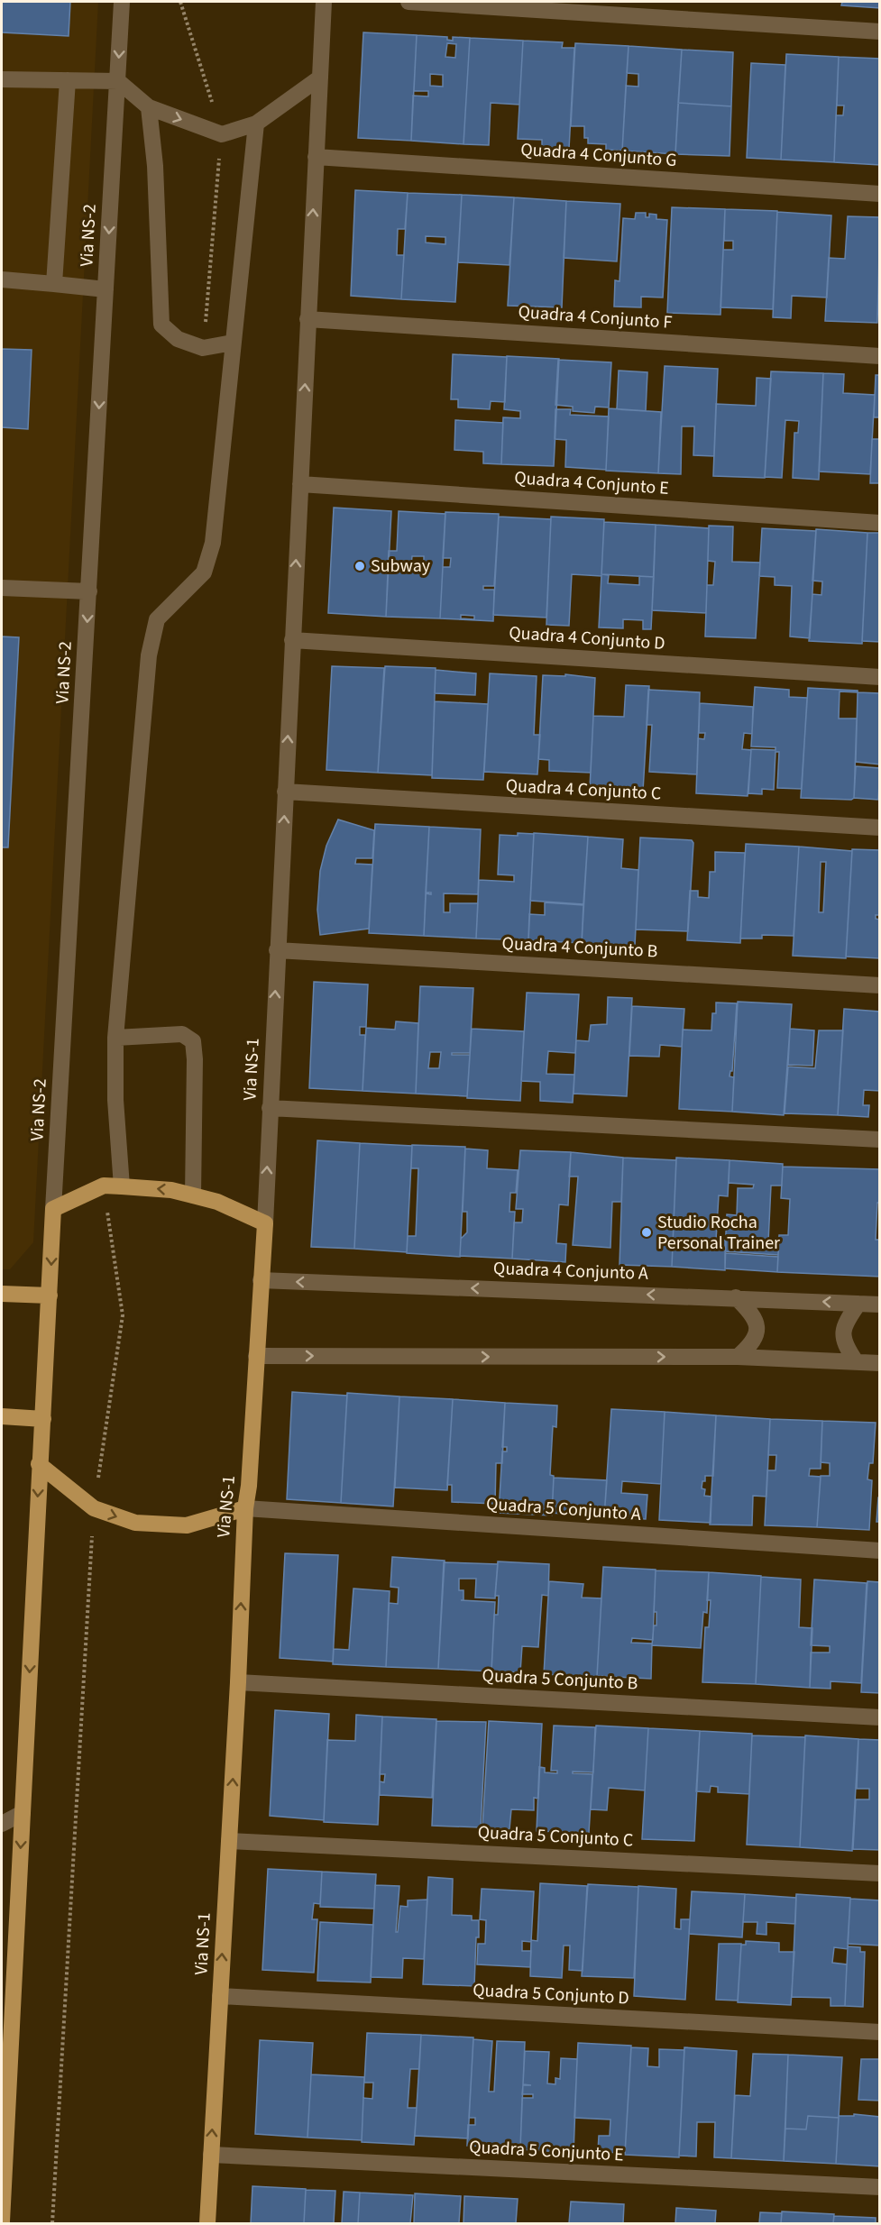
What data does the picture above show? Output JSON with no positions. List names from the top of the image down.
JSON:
{
  "streets": {
    "main road": ["Via NS-2", "Via NS-1"],
    "street": [
      "Quadra 4 Conjunto G",
      "Quadra 4 Conjunto F",
      "Quadra 4 Conjunto E",
      "Quadra 4 Conjunto D",
      "Quadra 4 Conjunto C",
      "Quadra 4 Conjunto B",
      "Quadra 4 Conjunto A",
      "Quadra 5 Conjunto A",
      "Quadra 5 Conjunto B",
      "Quadra 5 Conjunto C",
      "Quadra 5 Conjunto D",
      "Quadra 5 Conjunto E"
    ]
  },
  "crossings": [
    ["Quadra 4 Conjunto C", "Via NS-1"],
    ["Quadra 4 Conjunto B", "Via NS-1"],
    ["Via NS-1", "Quadra 4 Conjunto A"],
    ["Via NS-1", "Quadra 5 Conjunto A"],
    ["Via NS-1", "Quadra 5 Conjunto B"],
    ["Via NS-1", "Quadra 5 Conjunto C"],
    ["Via NS-1", "Quadra 5 Conjunto D"],
    ["Via NS-1", "Quadra 5 Conjunto E"]
  ],
  "one_way": ["Via NS-1"],
  "places": ["Subway", "Studio Rocha Personal Trainer"]
}
